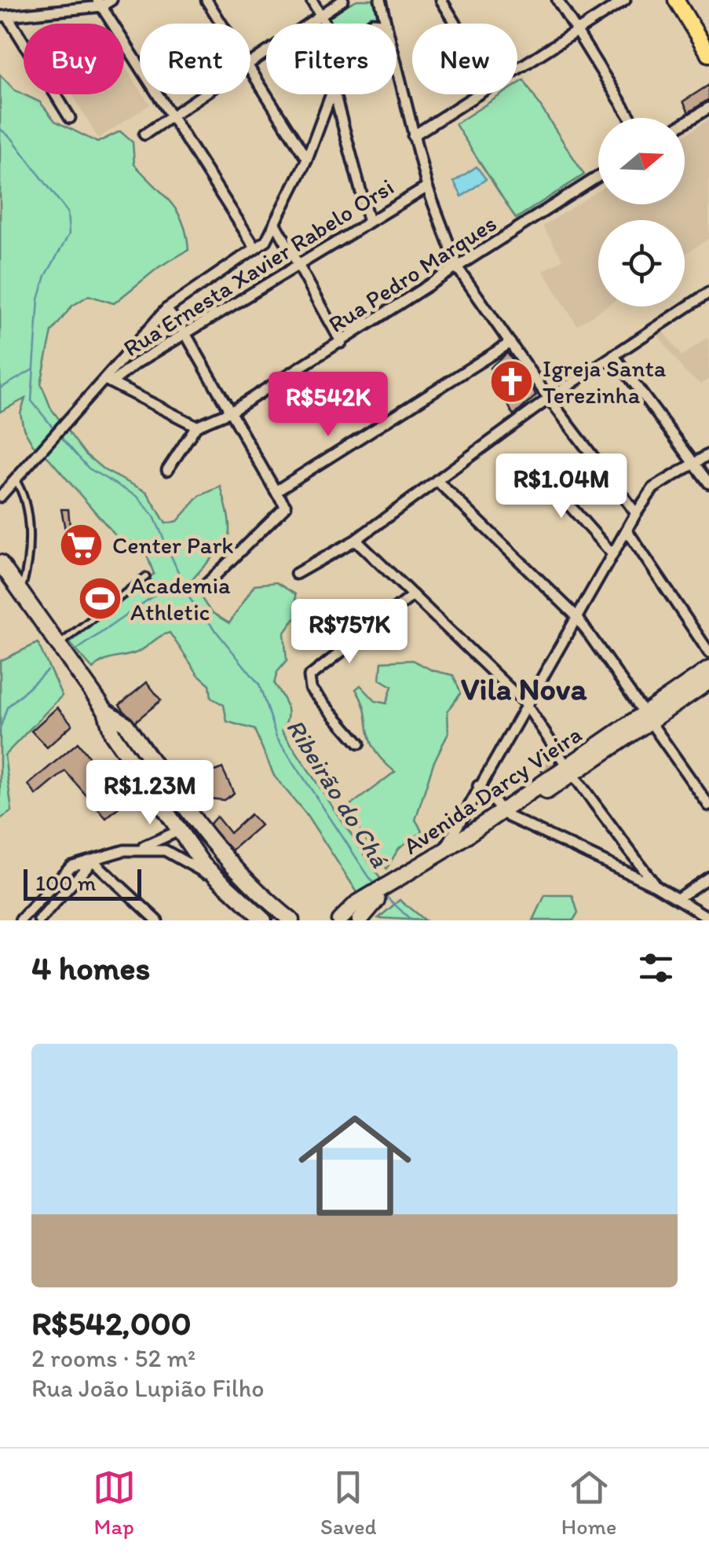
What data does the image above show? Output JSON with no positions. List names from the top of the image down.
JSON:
{
  "streets": {
    "main road": ["Avenida Darcy Vieira"],
    "street": ["Rua Ernesta Xavier Rabelo Orsi", "Rua Pedro Marques"]
  },
  "districts": ["Vila Nova"],
  "water": ["Ribeirão do Chá"],
  "places": {
    "church": ["Igreja Santa Terezinha"],
    "supermarket": ["Center Park"],
    "sports": ["Academia Athletic"]
  },
  "scale_bar": "100 m",
  "north": "right",
  "page": {
    "chip": [
      "Buy",
      "Rent",
      "Filters",
      "New"
    ],
    "price": [
      "R$542K",
      "R$1.04M",
      "R$757K",
      "R$1.23M"
    ],
    "scale": "100 m",
    "heading": "4 homes",
    "list": [
      {
        "name": "R$542,000",
        "note": "2 rooms · 52 m² · Rua João Lupião Filho"
      }
    ],
    "tabs": ["Map", "Saved", "Home"]
  }
}
